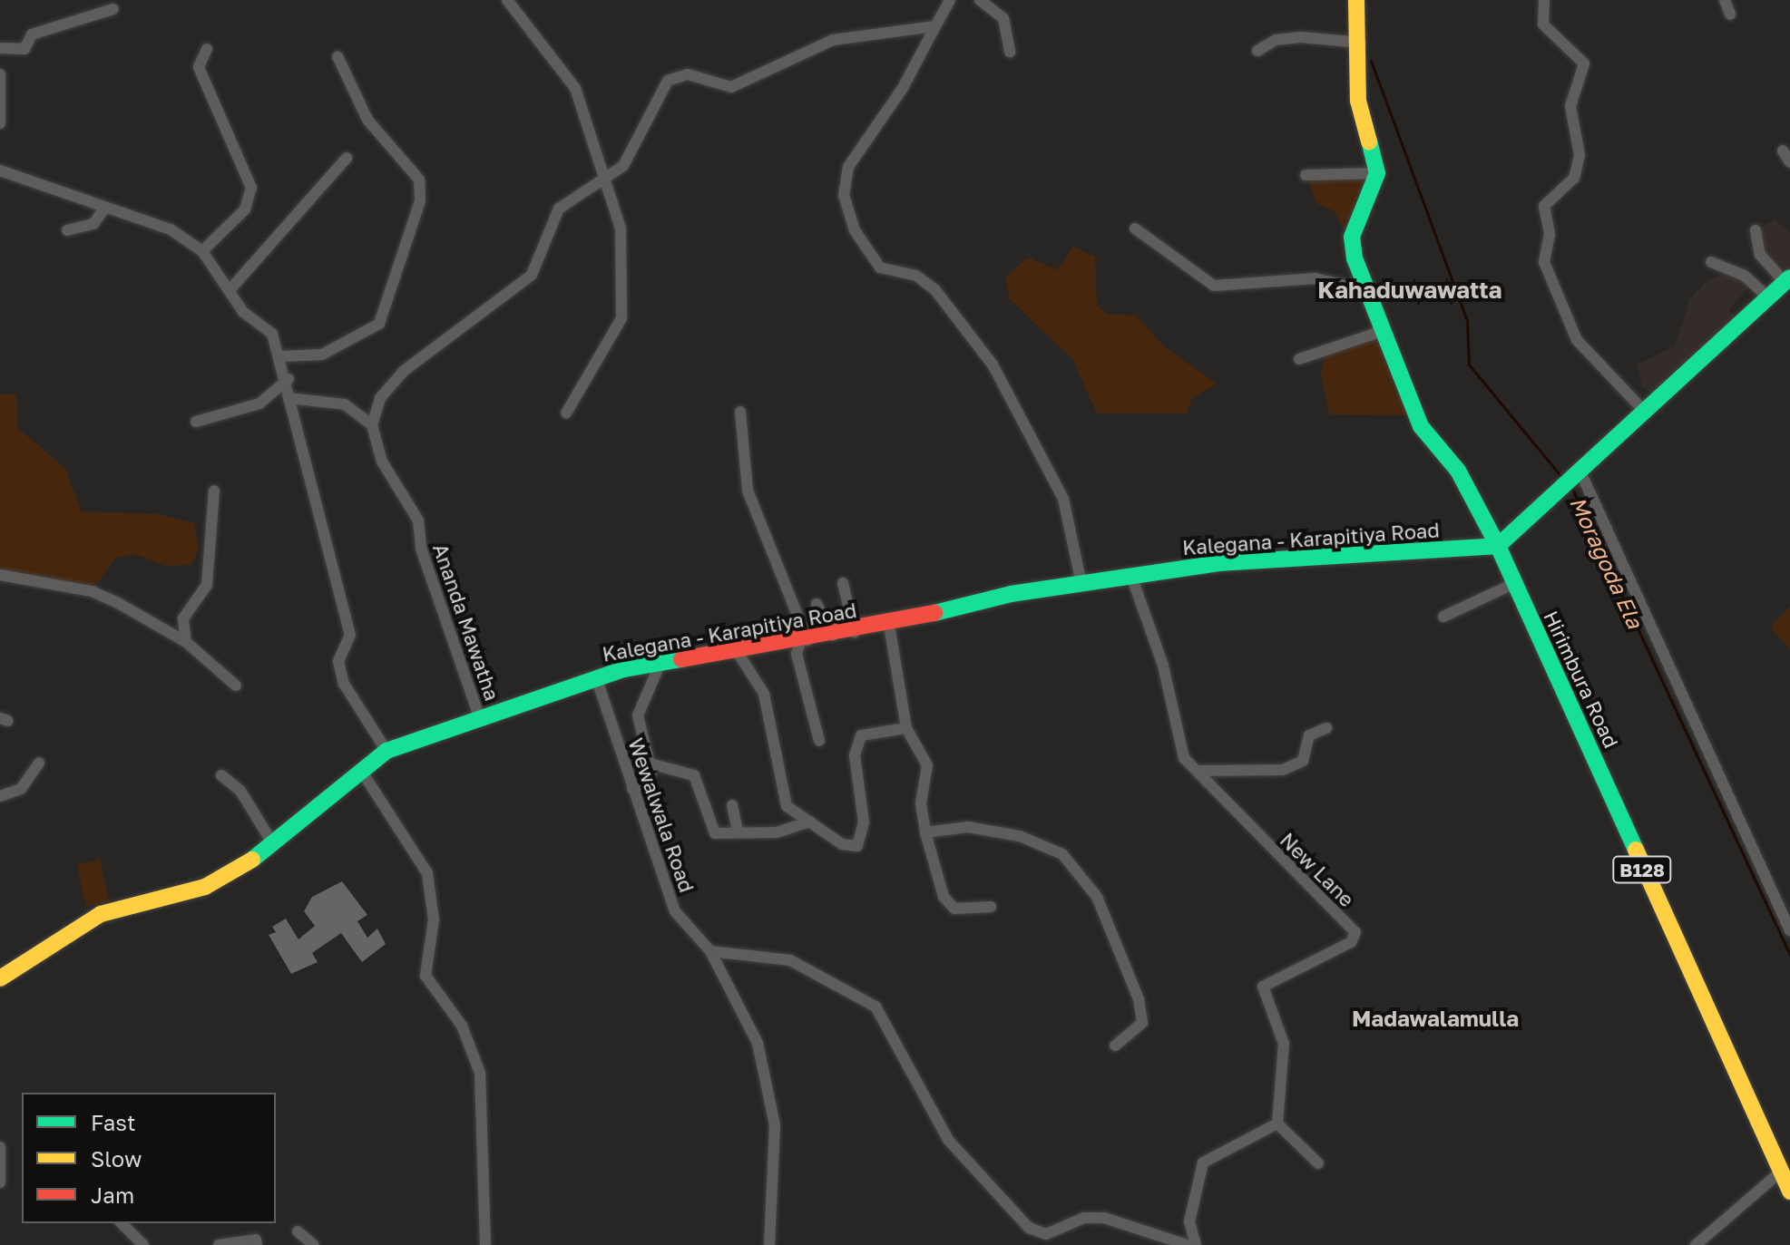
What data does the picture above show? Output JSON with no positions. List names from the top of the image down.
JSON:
{
  "streets": {
    "main road": ["Kalegana - Karapitiya Road", "Hirimbura Road", "B128"],
    "street": ["Ananda Mawatha", "Wewalwala Road", "New Lane"]
  },
  "crossings": [
    ["Kalegana - Karapitiya Road", "Ananda Mawatha"],
    ["Kalegana - Karapitiya Road", "Hirimbura Road"],
    ["Kalegana - Karapitiya Road", "Wewalwala Road"],
    ["Kalegana - Karapitiya Road", "New Lane"]
  ],
  "districts": ["Kahaduwawatta", "Madawalamulla"],
  "water": ["Moragoda Ela"],
  "legend": ["Fast", "Slow", "Jam"]
}
